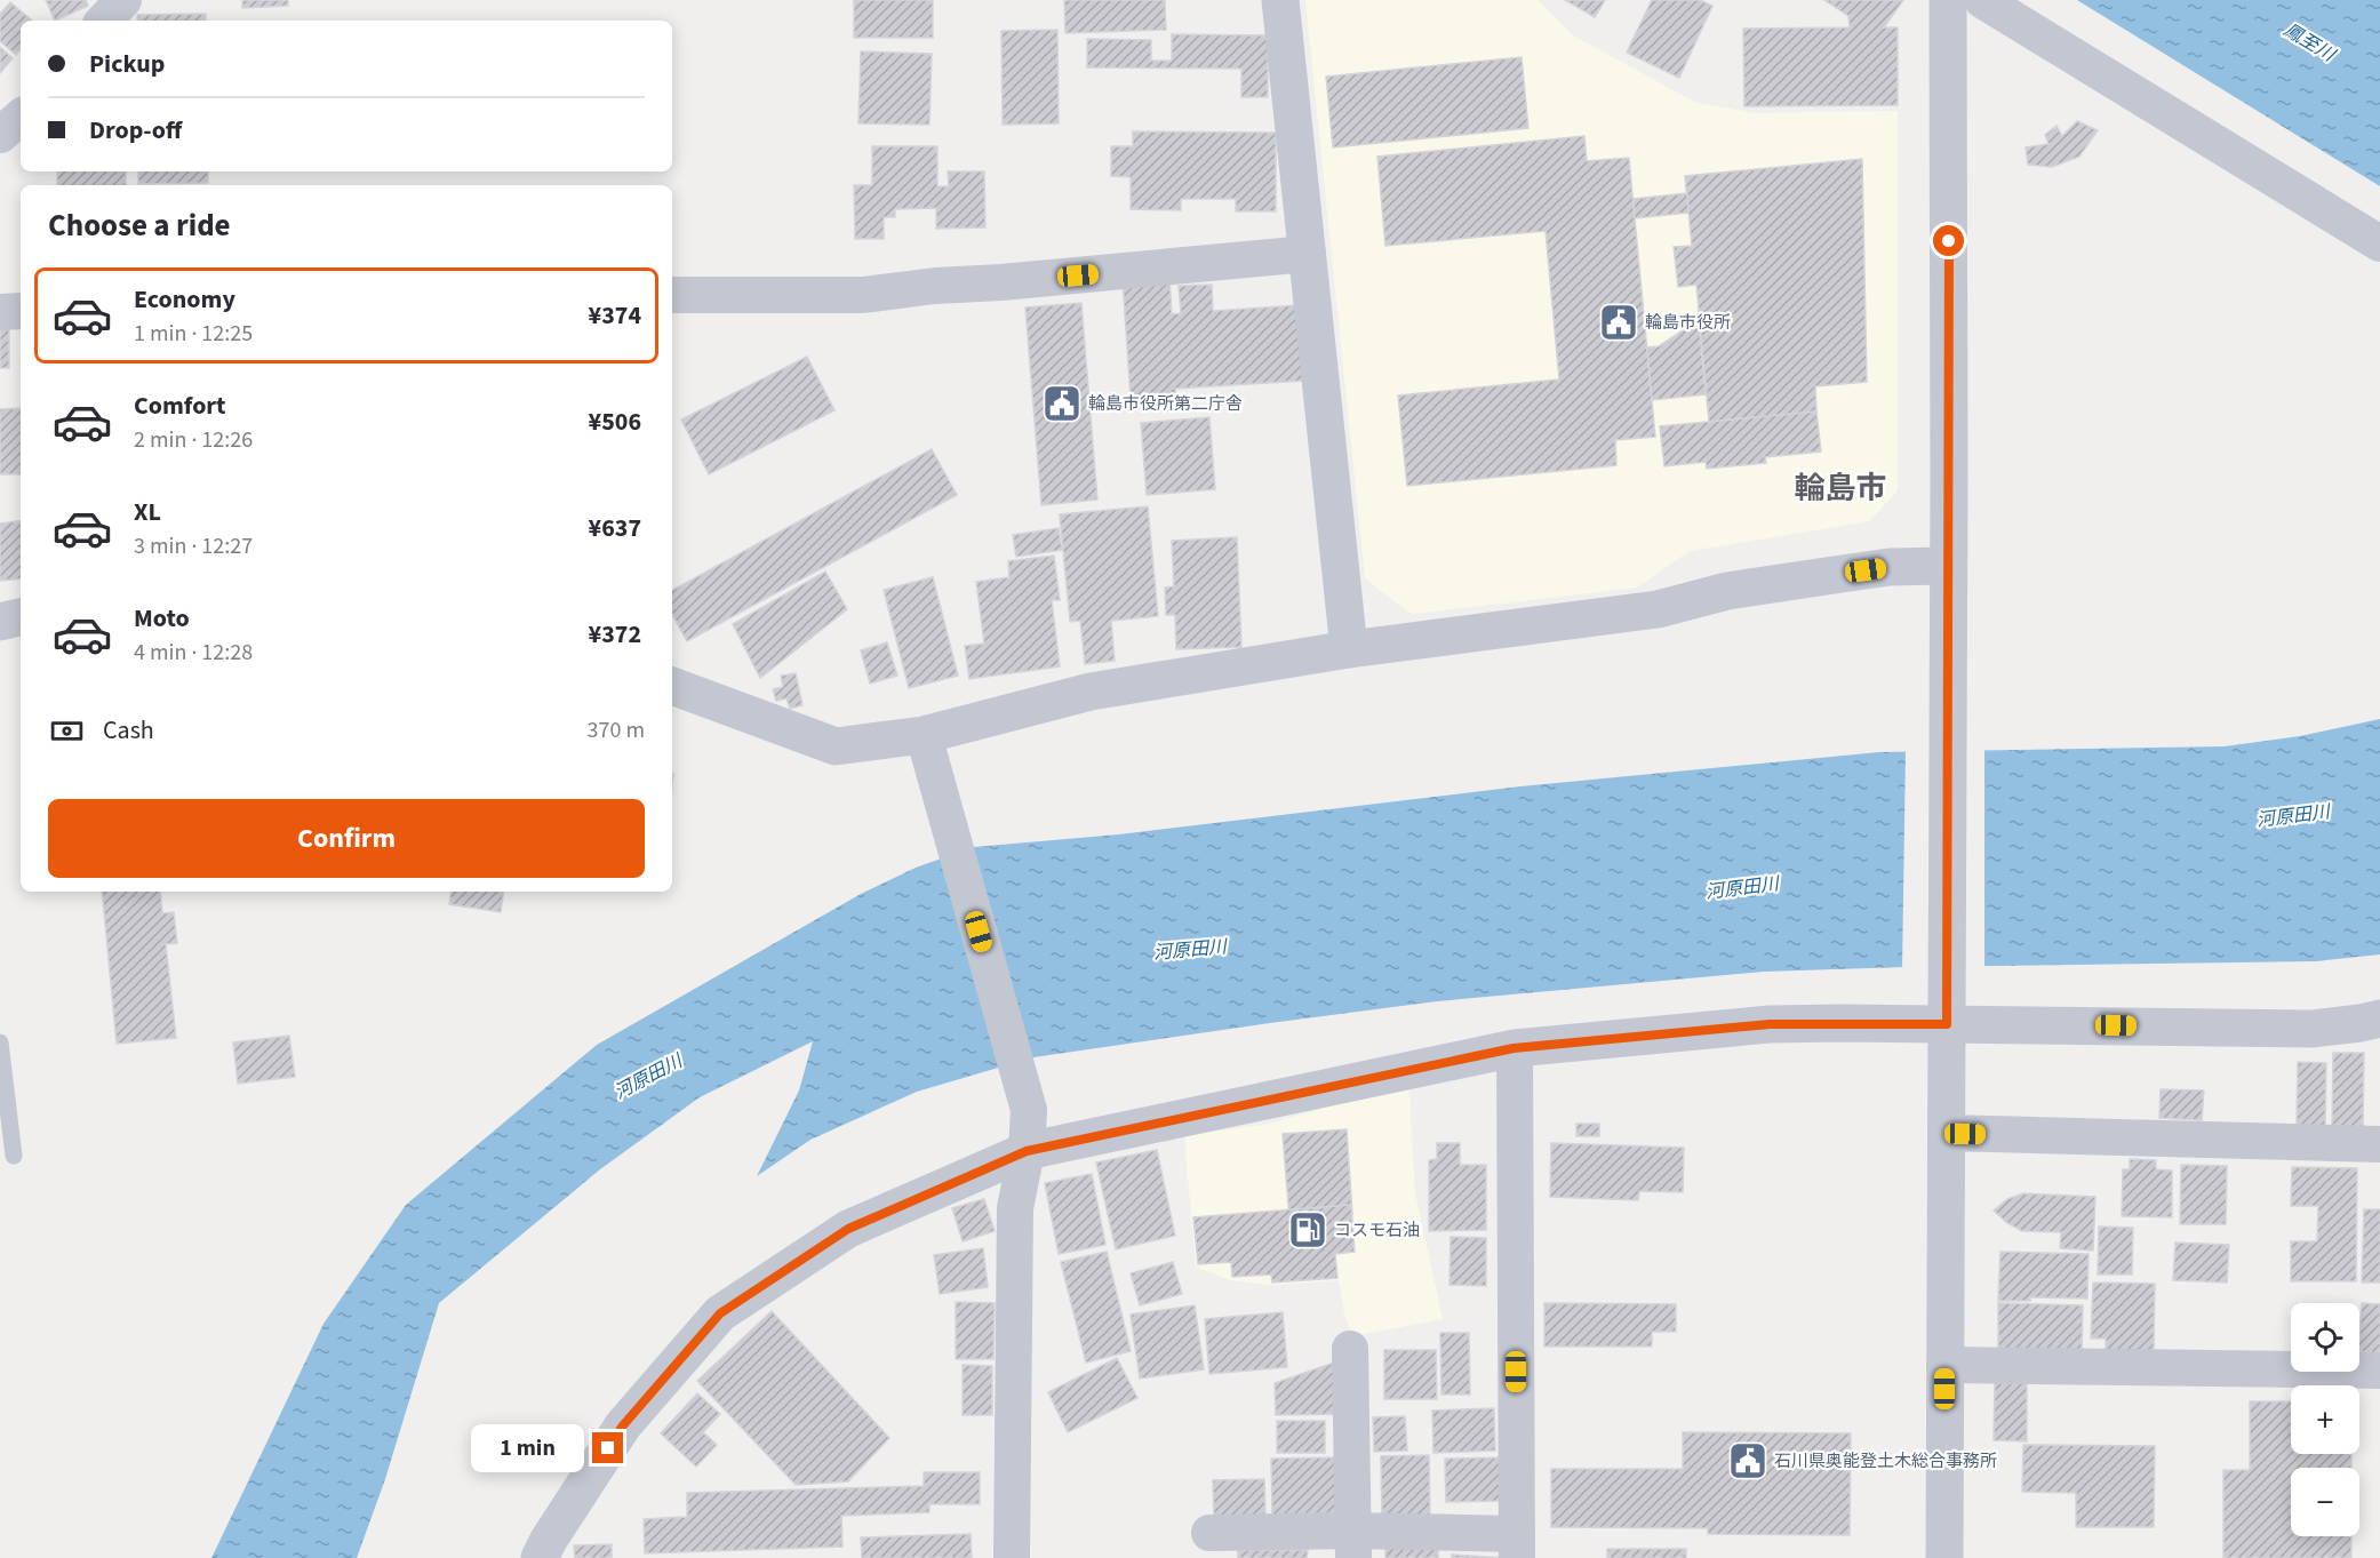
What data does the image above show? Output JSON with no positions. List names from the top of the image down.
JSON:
{
  "districts": ["輪島市"],
  "water": ["鳳至川", "河原田川"],
  "places": {
    "public building": ["輪島市役所", "輪島市役所第二庁舎", "石川県奥能登土木総合事務所"],
    "fuel station": ["コスモ石油"]
  },
  "page": {
    "banner": ["Pickup", "Drop-off"],
    "heading": "Choose a ride",
    "list": [
      {
        "name": "Economy",
        "note": "1 min · 12:25",
        "value": "¥374"
      },
      {
        "name": "Comfort",
        "note": "2 min · 12:26",
        "value": "¥506"
      },
      {
        "name": "XL",
        "note": "3 min · 12:27",
        "value": "¥637"
      },
      {
        "name": "Moto",
        "note": "4 min · 12:28",
        "value": "¥372"
      }
    ],
    "pay": ["Cash", "370 m"],
    "buttons": "Confirm",
    "map_buttons": ["+", "−"],
    "bubble": "1 min"
  }
}
